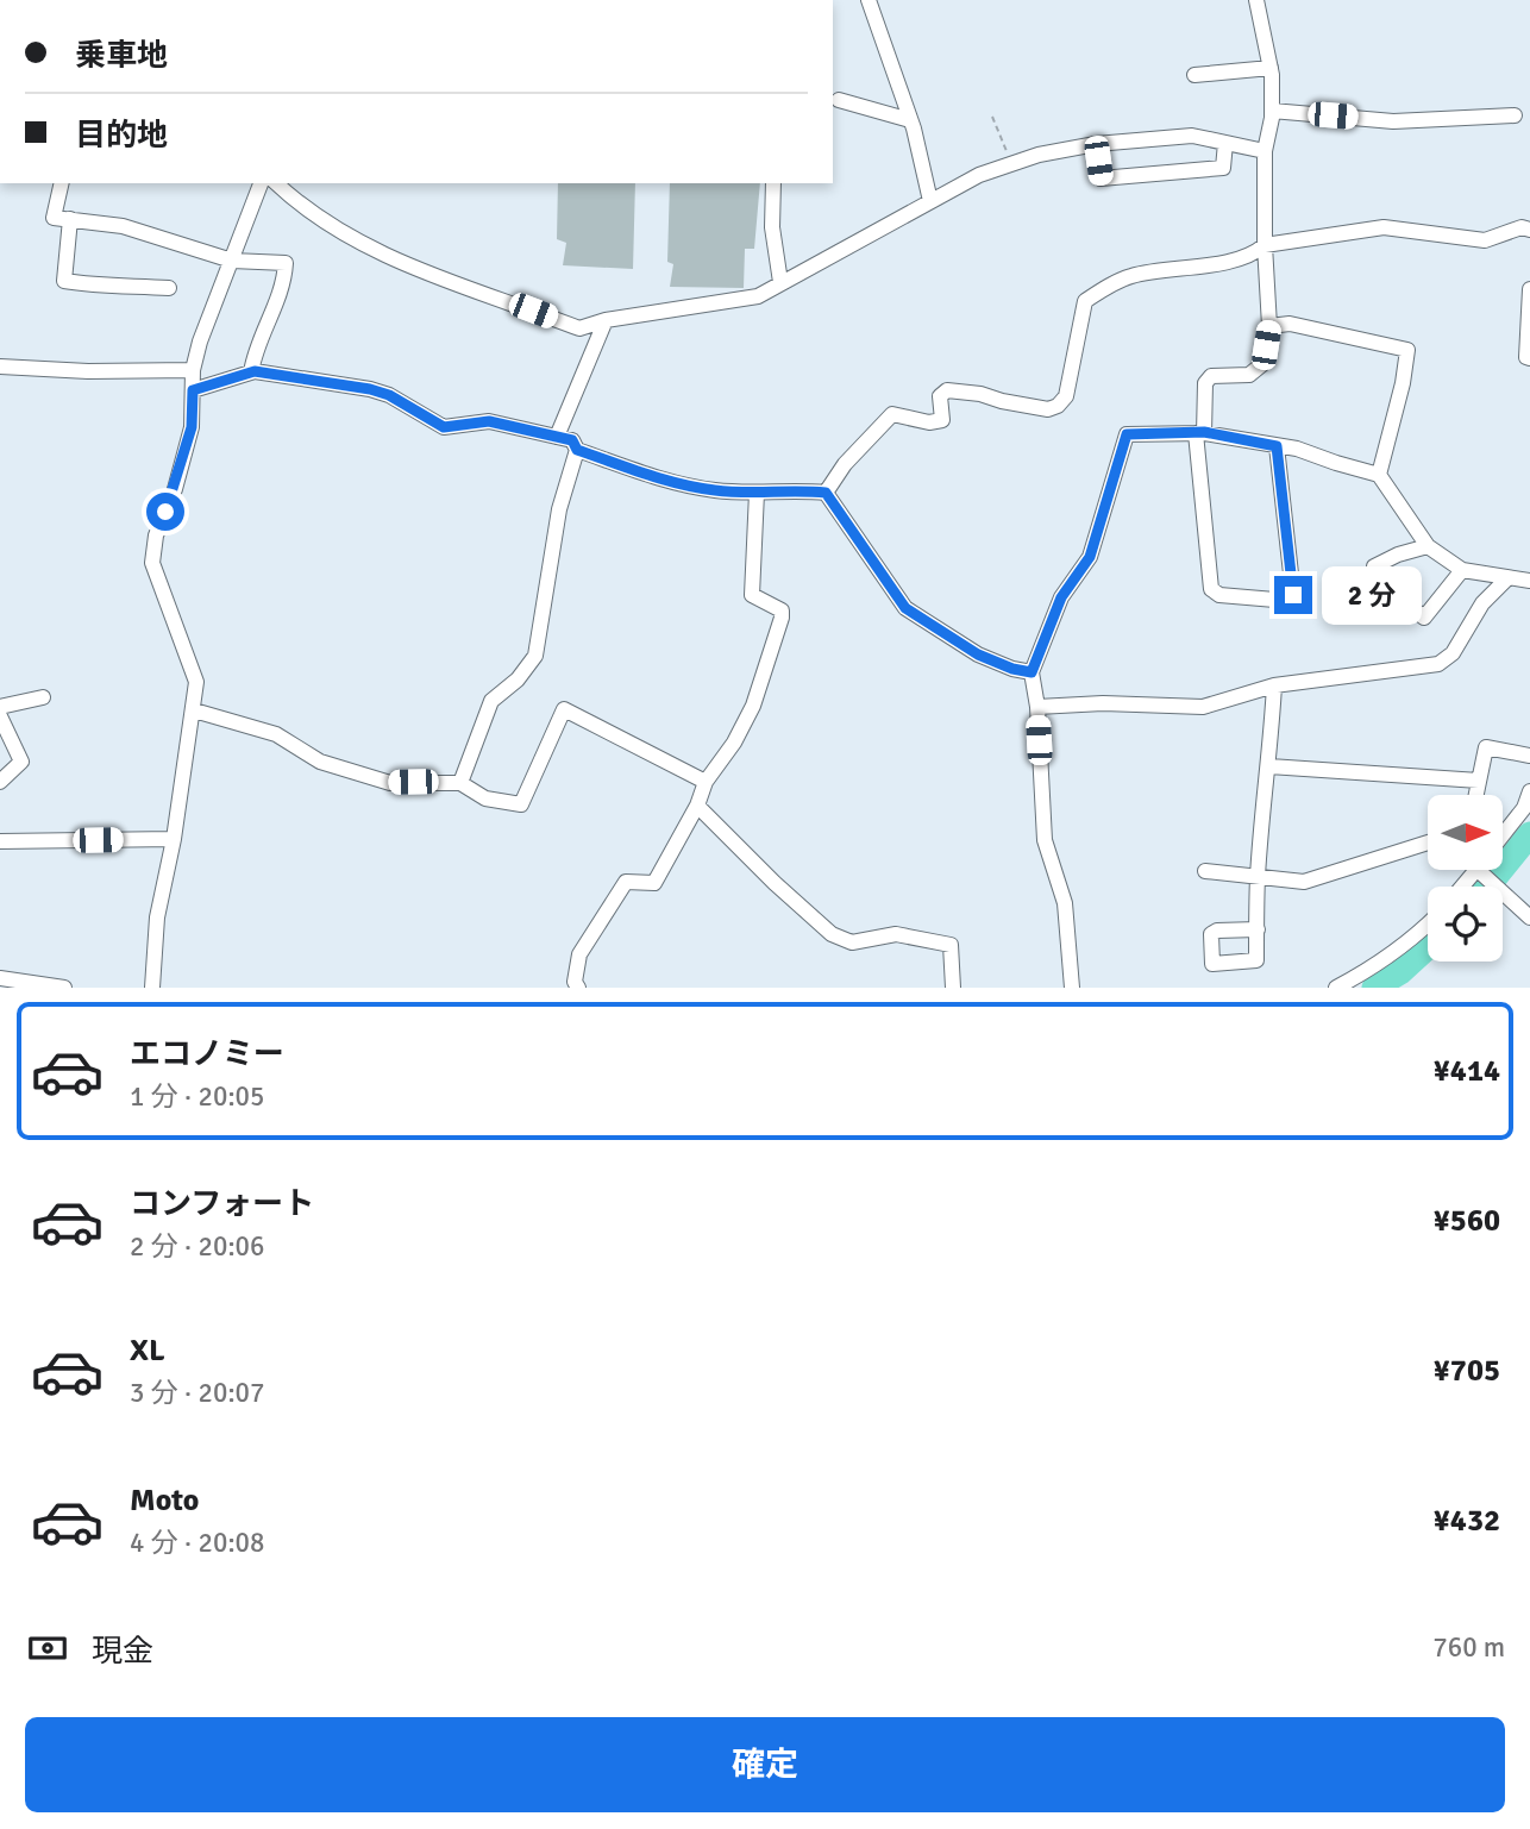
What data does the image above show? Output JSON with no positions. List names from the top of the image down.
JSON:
{
  "north": "right",
  "page": {
    "banner": ["乗車地", "目的地"],
    "bubble": "2 分",
    "list": [
      {
        "name": "エコノミー",
        "note": "1 分 · 20:05",
        "value": "¥414"
      },
      {
        "name": "コンフォート",
        "note": "2 分 · 20:06",
        "value": "¥560"
      },
      {
        "name": "XL",
        "note": "3 分 · 20:07",
        "value": "¥705"
      },
      {
        "name": "Moto",
        "note": "4 分 · 20:08",
        "value": "¥432"
      }
    ],
    "pay": ["現金", "760 m"],
    "buttons": "確定"
  }
}
